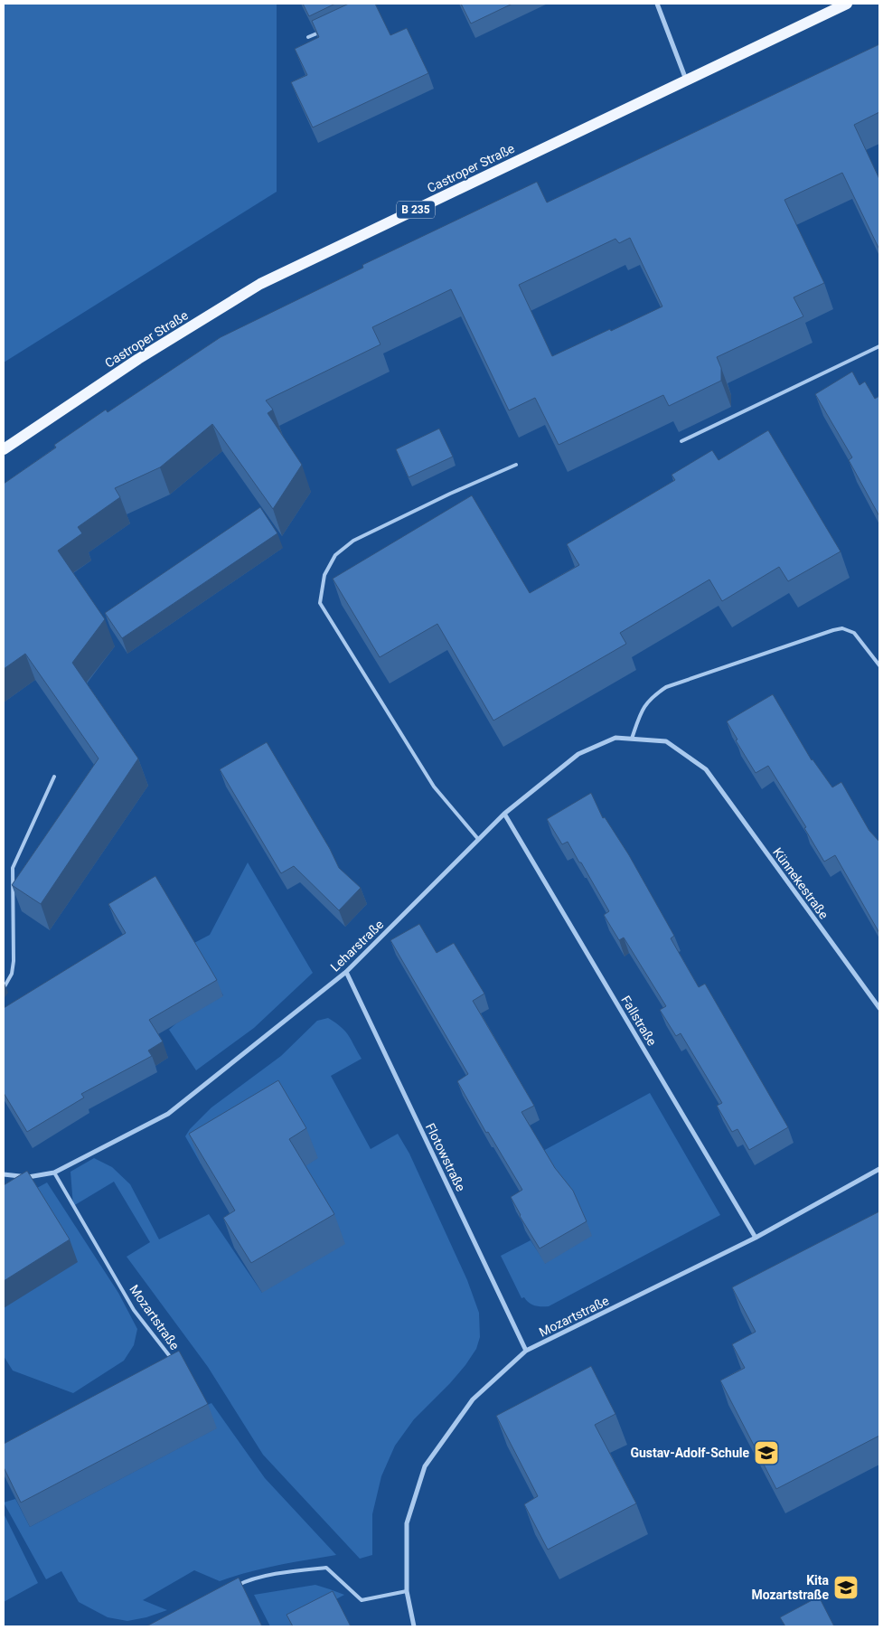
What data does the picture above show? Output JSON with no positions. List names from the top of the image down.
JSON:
{
  "streets": {
    "main road": ["Castroper Straße", "B 235"],
    "street": [
      "Künnekestraße",
      "Leharstraße",
      "Fallstraße",
      "Flotowstraße",
      "Mozartstraße"
    ]
  },
  "crossings": [
    ["Künnekestraße", "Leharstraße"],
    ["Leharstraße", "Fallstraße"],
    ["Leharstraße", "Flotowstraße"],
    ["Leharstraße", "Mozartstraße"],
    ["Fallstraße", "Mozartstraße"],
    ["Flotowstraße", "Mozartstraße"]
  ],
  "places": {
    "school or university": ["Gustav-Adolf-Schule", "Kita Mozartstraße"]
  }
}
